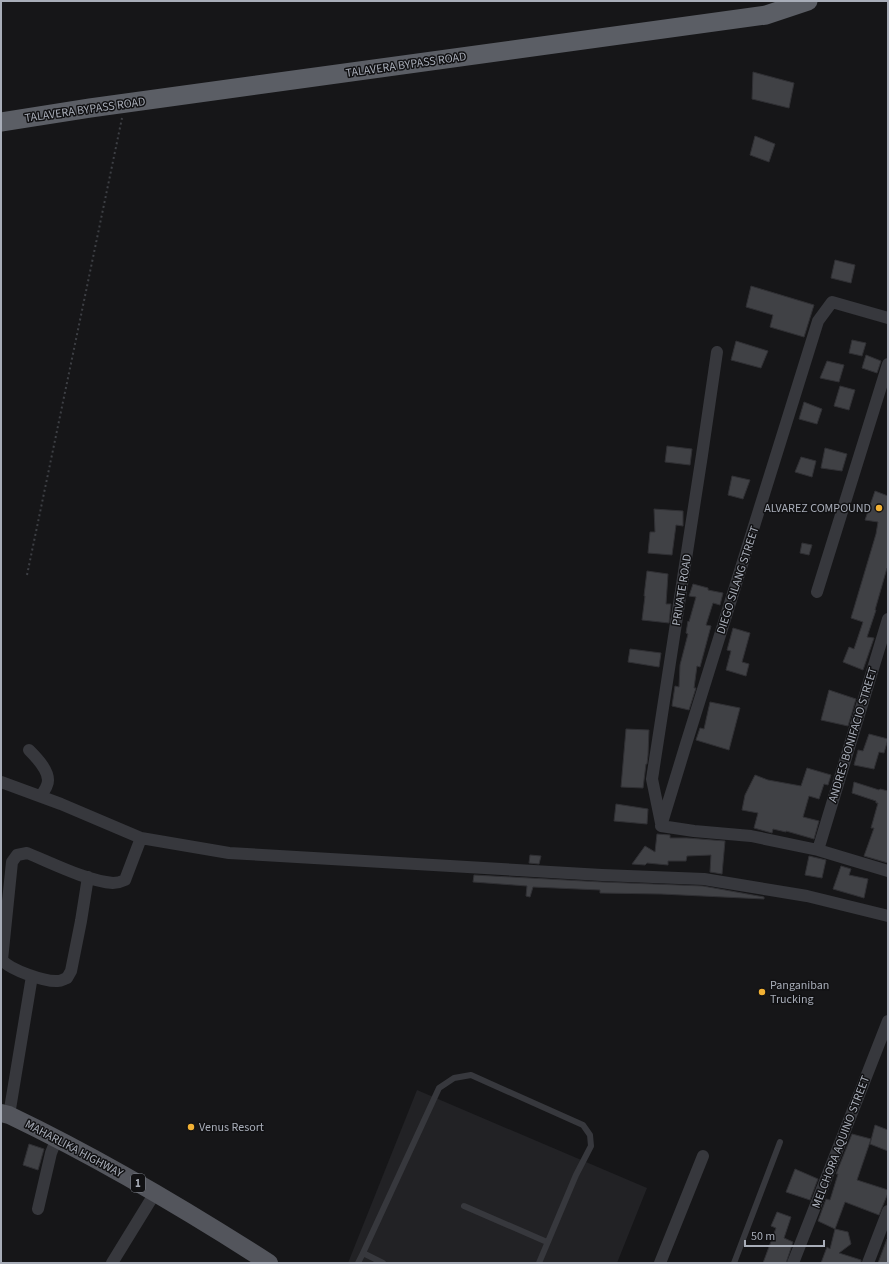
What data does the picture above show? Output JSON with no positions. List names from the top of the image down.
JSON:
{
  "streets": {
    "highway": ["TALAVERA BYPASS ROAD"],
    "main road": ["MAHARLIKA HIGHWAY", "1"],
    "street": [
      "DIEGO SILANG STREET",
      "PRIVATE ROAD",
      "ANDRES BONIFACIO STREET",
      "MELCHORA AQUINO STREET"
    ]
  },
  "crossings": [
    ["DIEGO SILANG STREET", "PRIVATE ROAD"]
  ],
  "places": ["ALVAREZ COMPOUND", "Panganiban Trucking", "Venus Resort"],
  "scale_bar": "50 m"
}
